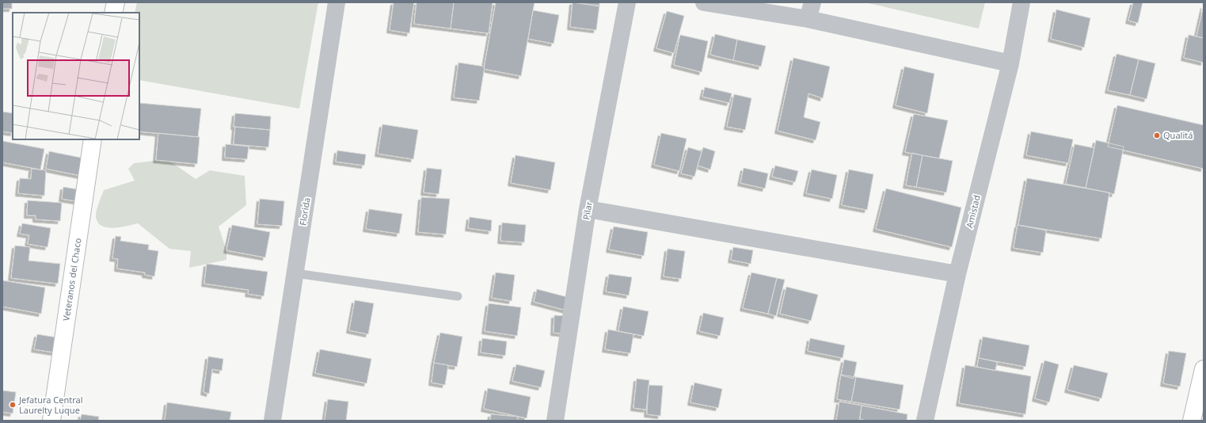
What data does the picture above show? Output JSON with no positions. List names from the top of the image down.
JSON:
{
  "streets": {
    "street": [
      "Pilar",
      "Florida",
      "Amistad",
      "Veteranos del Chaco"
    ]
  },
  "places": ["Qualitá", "Jefatura Central Laurelty Luque"]
}
